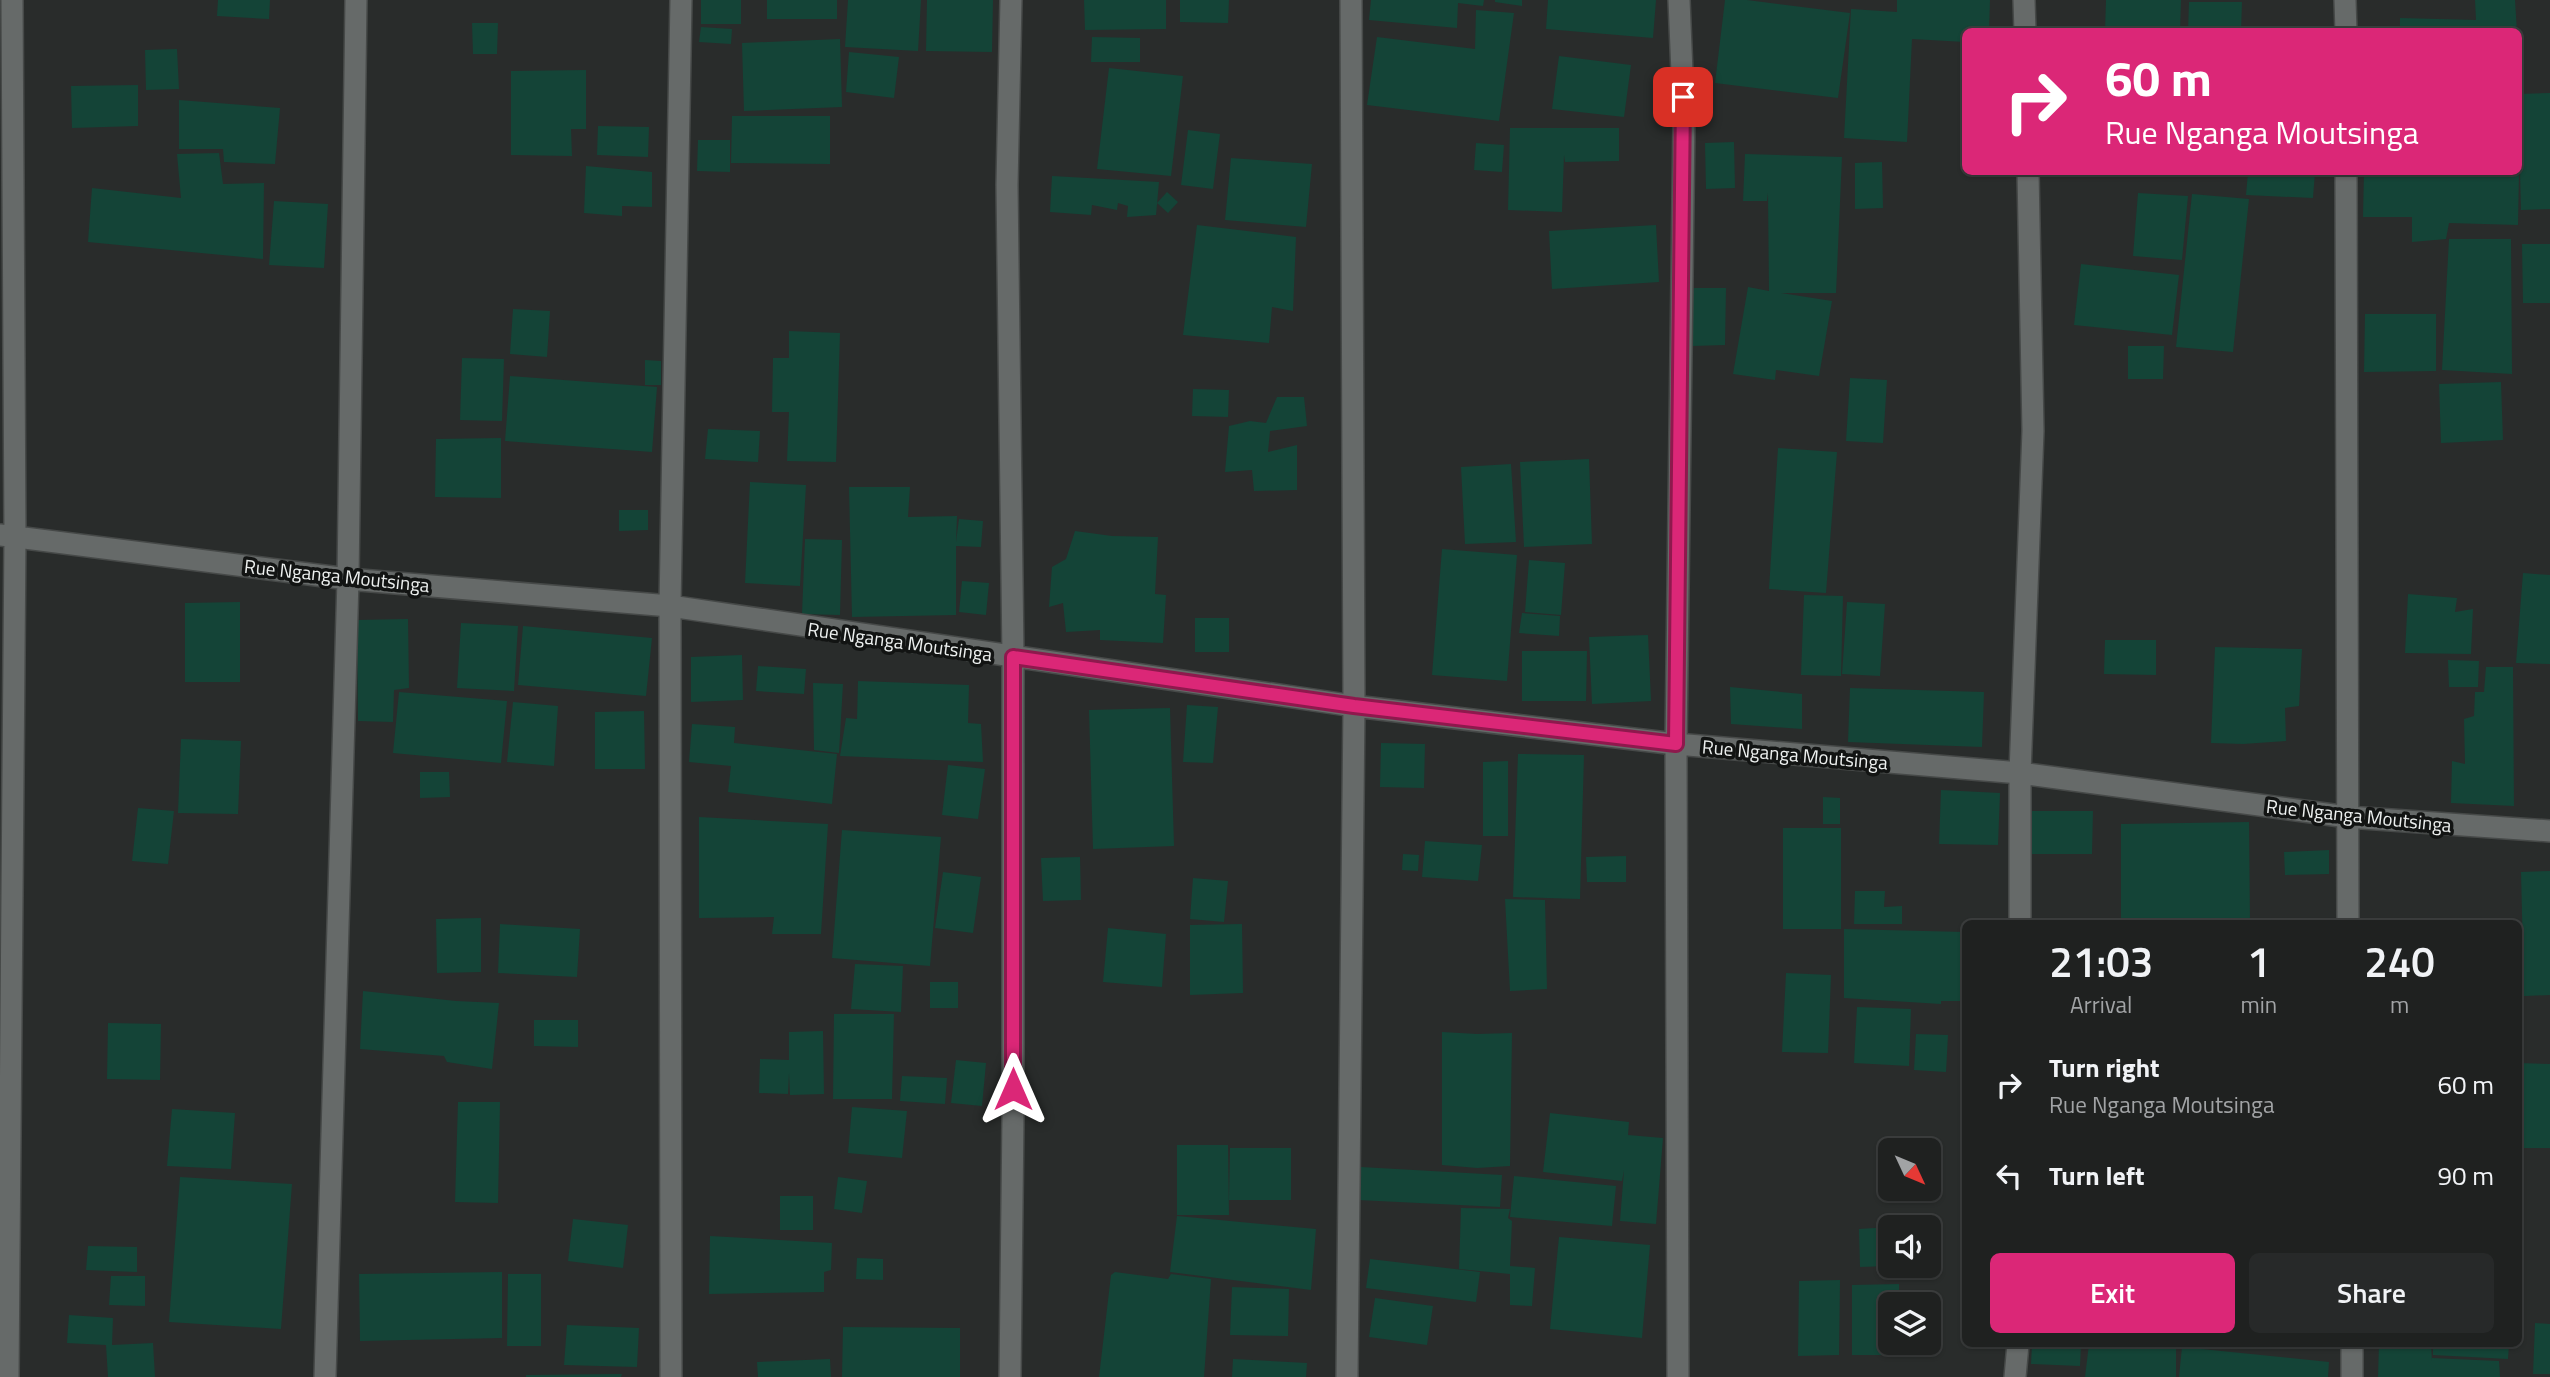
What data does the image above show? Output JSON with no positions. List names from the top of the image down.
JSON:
{
  "streets": {
    "street": ["Rue Nganga Moutsinga"]
  },
  "north": "bottom right",
  "page": {
    "turn": ["60 m", "Rue Nganga Moutsinga"],
    "eta": [
      "21:03",
      "Arrival",
      "1",
      "min",
      "240",
      "m"
    ],
    "list": [
      {
        "name": "Turn right",
        "note": "Rue Nganga Moutsinga",
        "value": "60 m"
      },
      {
        "name": "Turn left",
        "value": "90 m"
      }
    ],
    "buttons": ["Exit", "Share"]
  }
}
